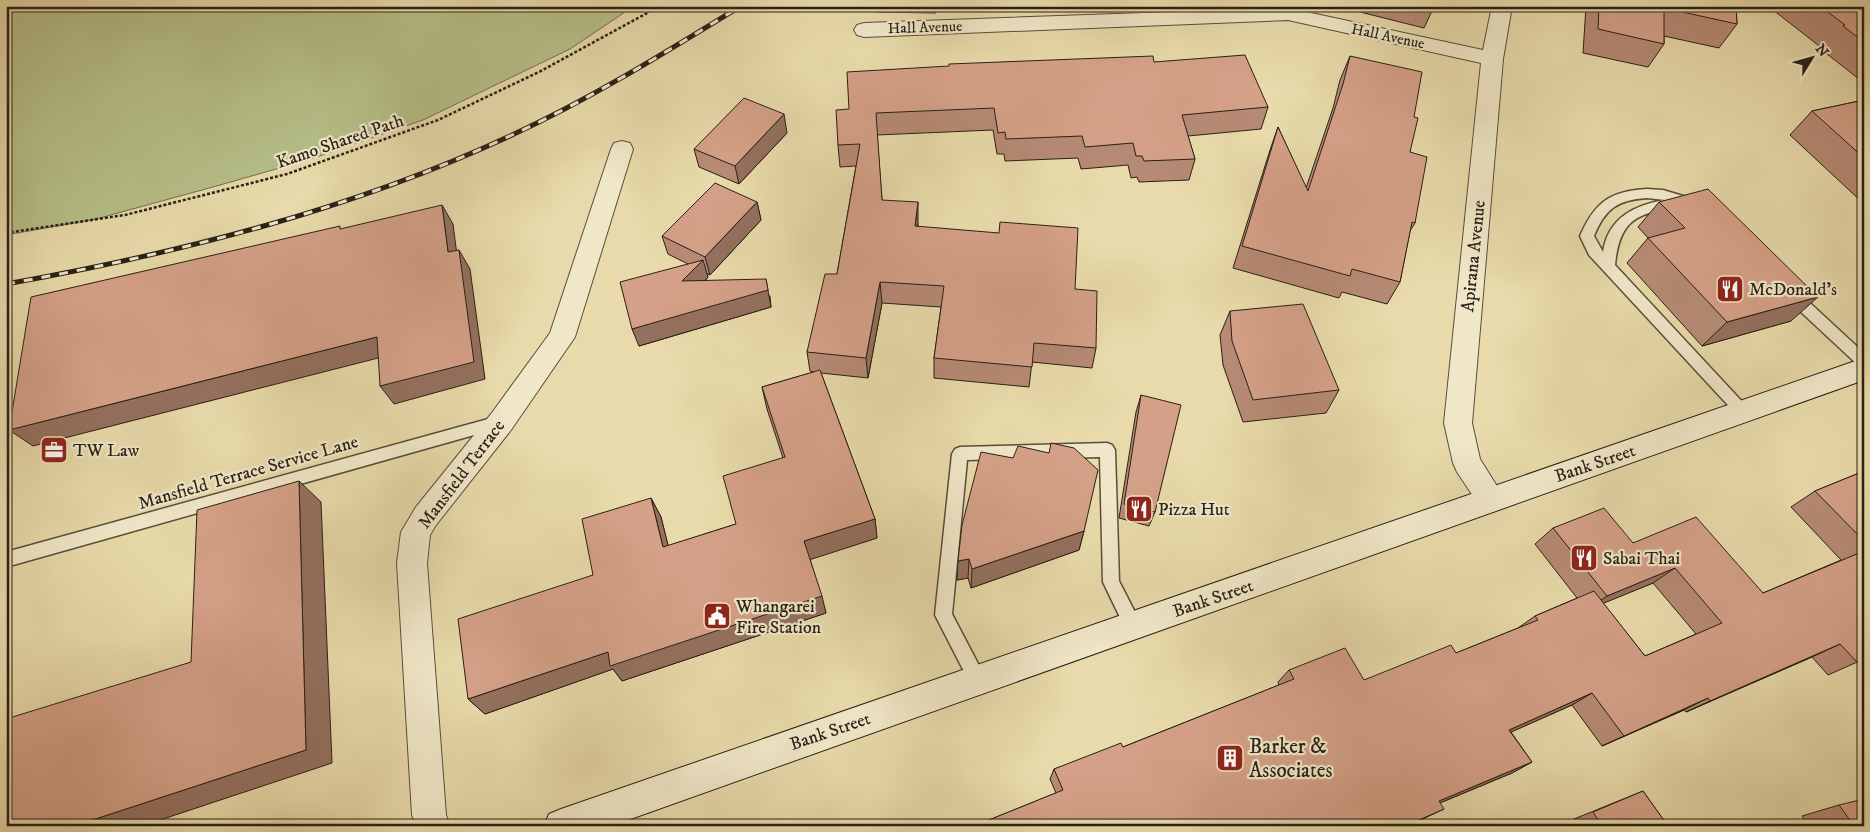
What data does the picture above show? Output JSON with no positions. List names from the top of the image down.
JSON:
{
  "streets": {
    "street": [
      "Hall Avenue",
      "Apirana Avenue",
      "Bank Street",
      "Mansfield Terrace"
    ],
    "lane": ["Mansfield Terrace Service Lane"],
    "path": ["Kamo Shared Path"]
  },
  "crossings": [
    ["Hall Avenue", "Apirana Avenue"],
    ["Apirana Avenue", "Bank Street"],
    ["Mansfield Terrace Service Lane", "Mansfield Terrace"]
  ],
  "places": {
    "restaurant": ["McDonald's", "Pizza Hut", "Sabai Thai"],
    "office": ["TW Law"],
    "public building": ["Whangarei Fire Station"],
    "building": ["Barker & Associates"]
  },
  "north": "top right"
}
